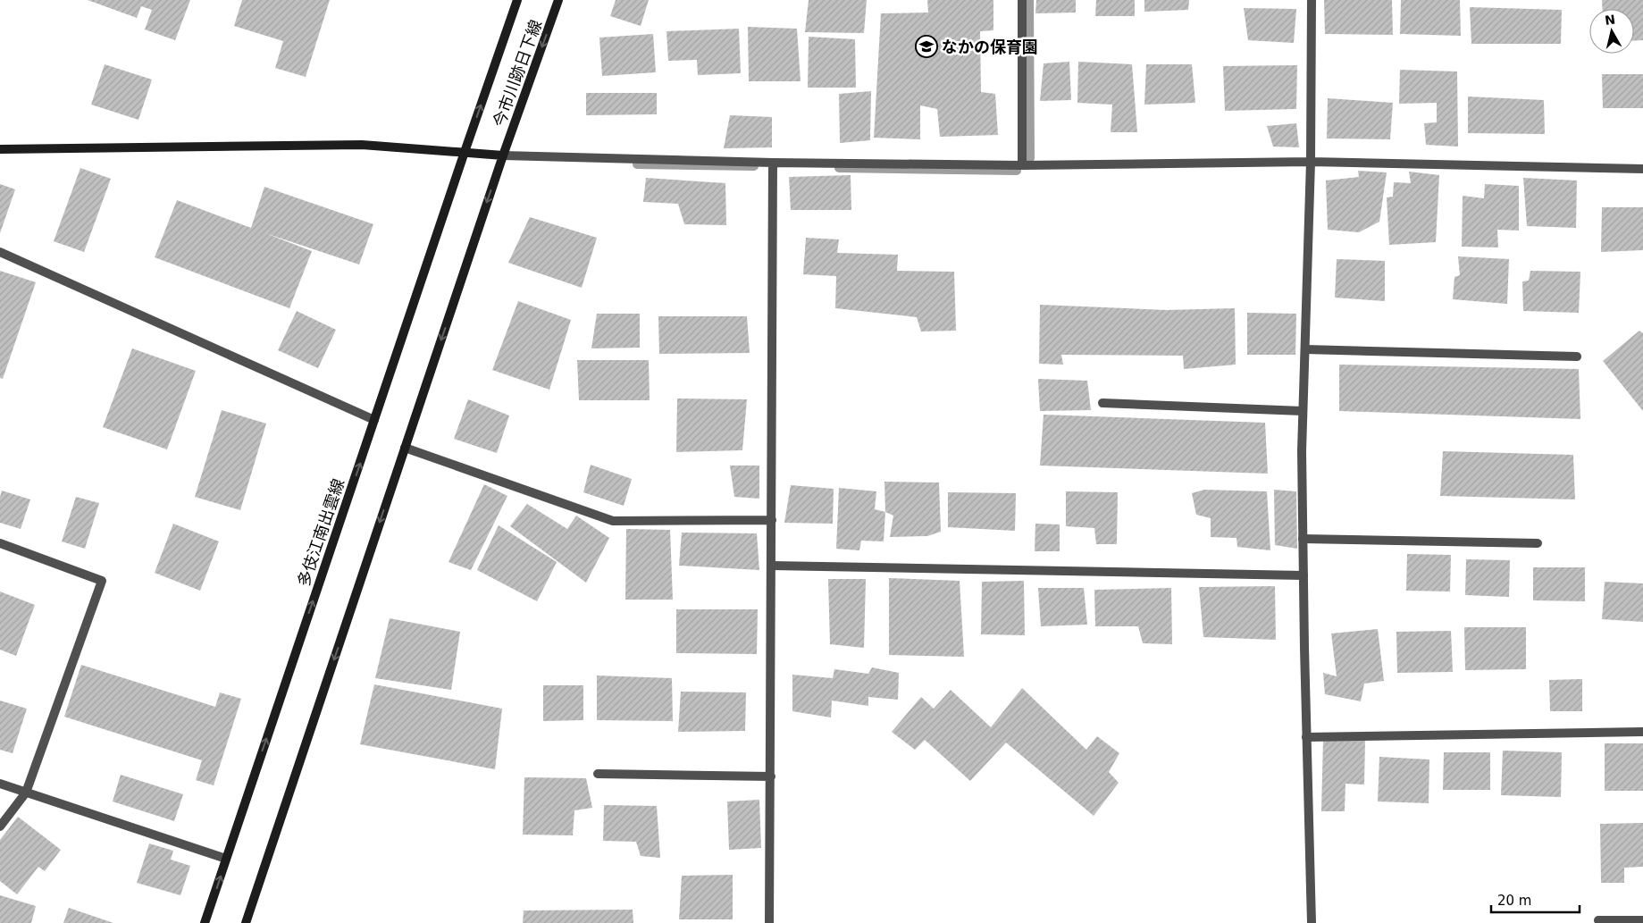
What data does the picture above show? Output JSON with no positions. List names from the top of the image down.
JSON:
{
  "streets": {
    "main road": ["今市川跡日下線", "多伎江南出雲線"]
  },
  "one_way": ["今市川跡日下線"],
  "places": {
    "school or university": ["なかの保育園"]
  },
  "scale_bar": "20 m",
  "north": "top"
}
